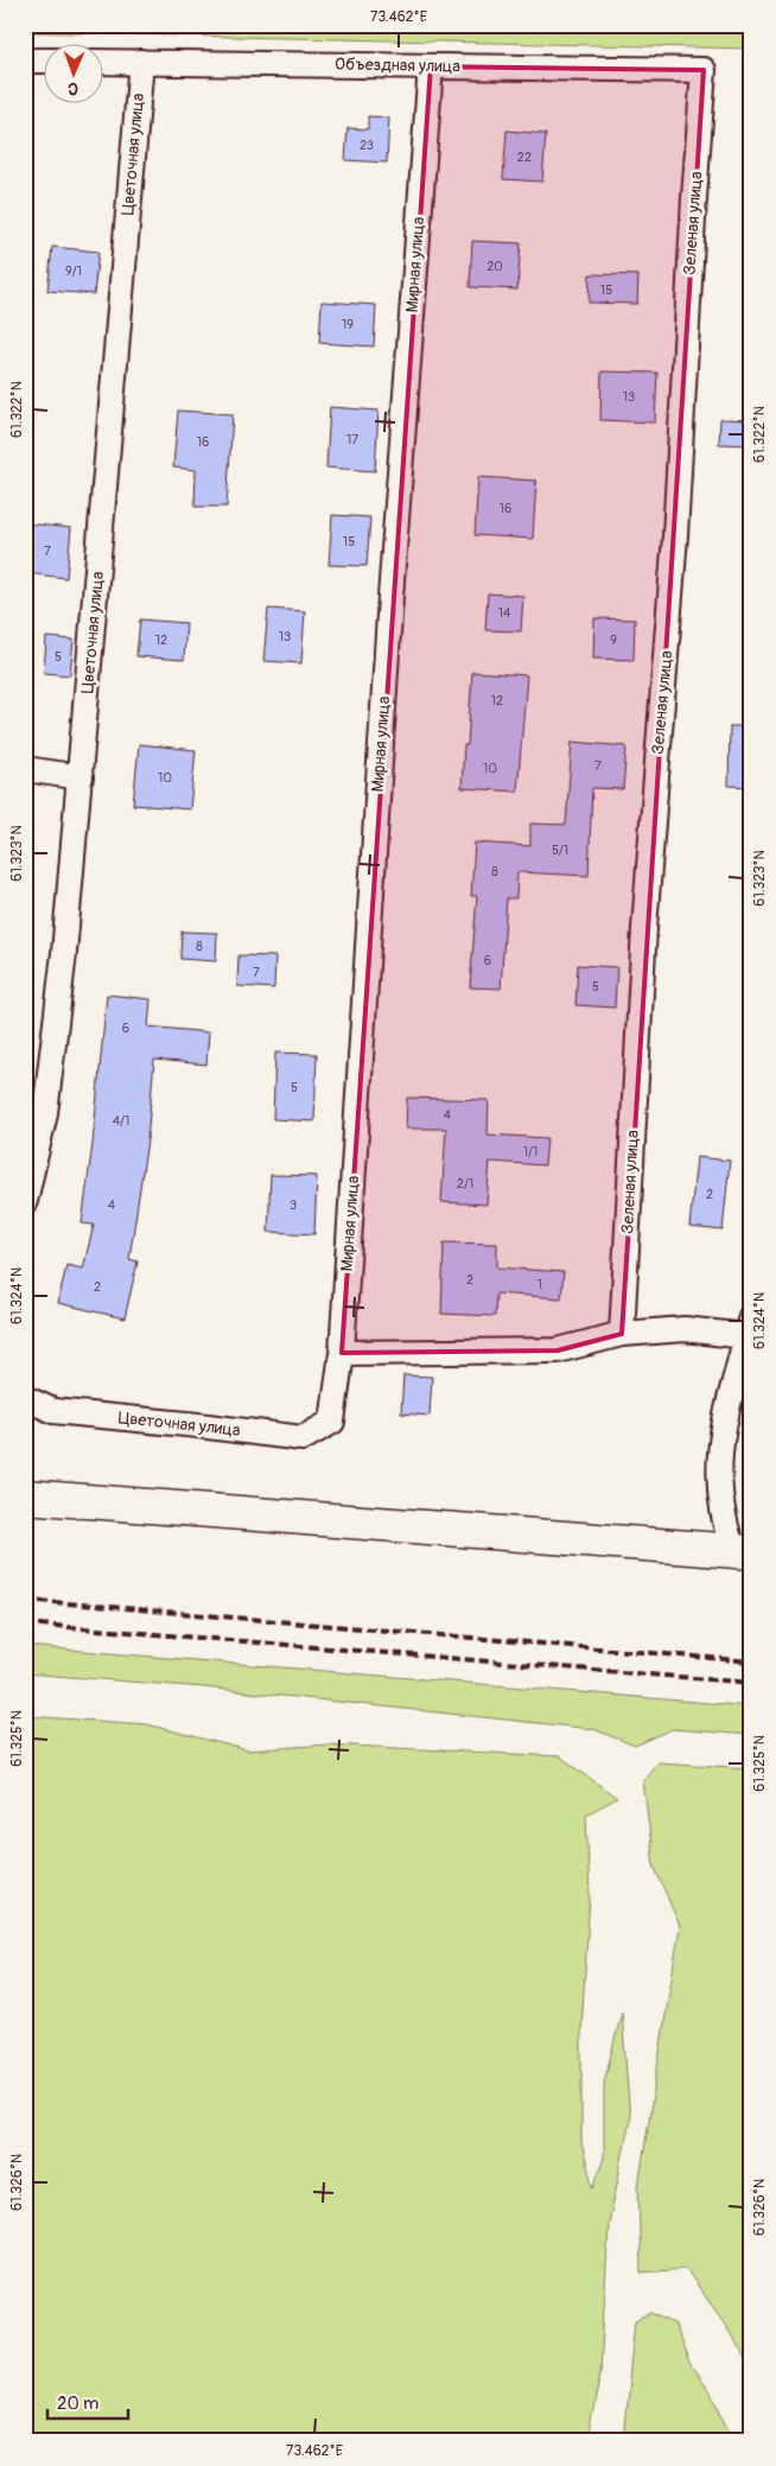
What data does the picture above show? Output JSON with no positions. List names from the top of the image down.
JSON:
{
  "streets": {
    "street": [
      "Объездная улица",
      "Цветочная улица",
      "Зеленая улица",
      "Мирная улица"
    ]
  },
  "crossings": [
    ["Объездная улица", "Цветочная улица"],
    ["Объездная улица", "Зеленая улица"],
    ["Объездная улица", "Мирная улица"],
    ["Цветочная улица", "Мирная улица"]
  ],
  "house_numbers": [
    "23",
    "22",
    "20",
    "9/1",
    "15",
    "19",
    "13",
    "17",
    "16",
    "16",
    "15",
    "7",
    "14",
    "13",
    "12",
    "9",
    "5",
    "12",
    "7",
    "10",
    "10",
    "5/1",
    "8",
    "8",
    "6",
    "7",
    "5",
    "6",
    "5",
    "4",
    "4/1",
    "1/1",
    "2/1",
    "2",
    "4",
    "3",
    "2",
    "1",
    "2"
  ],
  "scale_bar": "20 m",
  "north": "bottom",
  "coordinates": [
    "73.462°E",
    "61.322°N",
    "61.323°N",
    "61.324°N",
    "61.325°N",
    "61.326°N"
  ]
}
